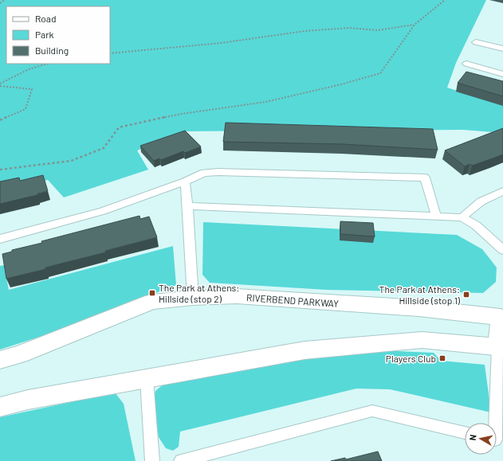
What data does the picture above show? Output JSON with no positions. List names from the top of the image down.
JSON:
{
  "streets": {
    "street": ["RIVERBEND PARKWAY"]
  },
  "places": {
    "transit": ["The Park at Athens: Hillside (stop 2)", "The Park at Athens: Hillside (stop 1)", "Players Club"]
  },
  "legend": ["Road", "Park", "Building"],
  "north": "left"
}
